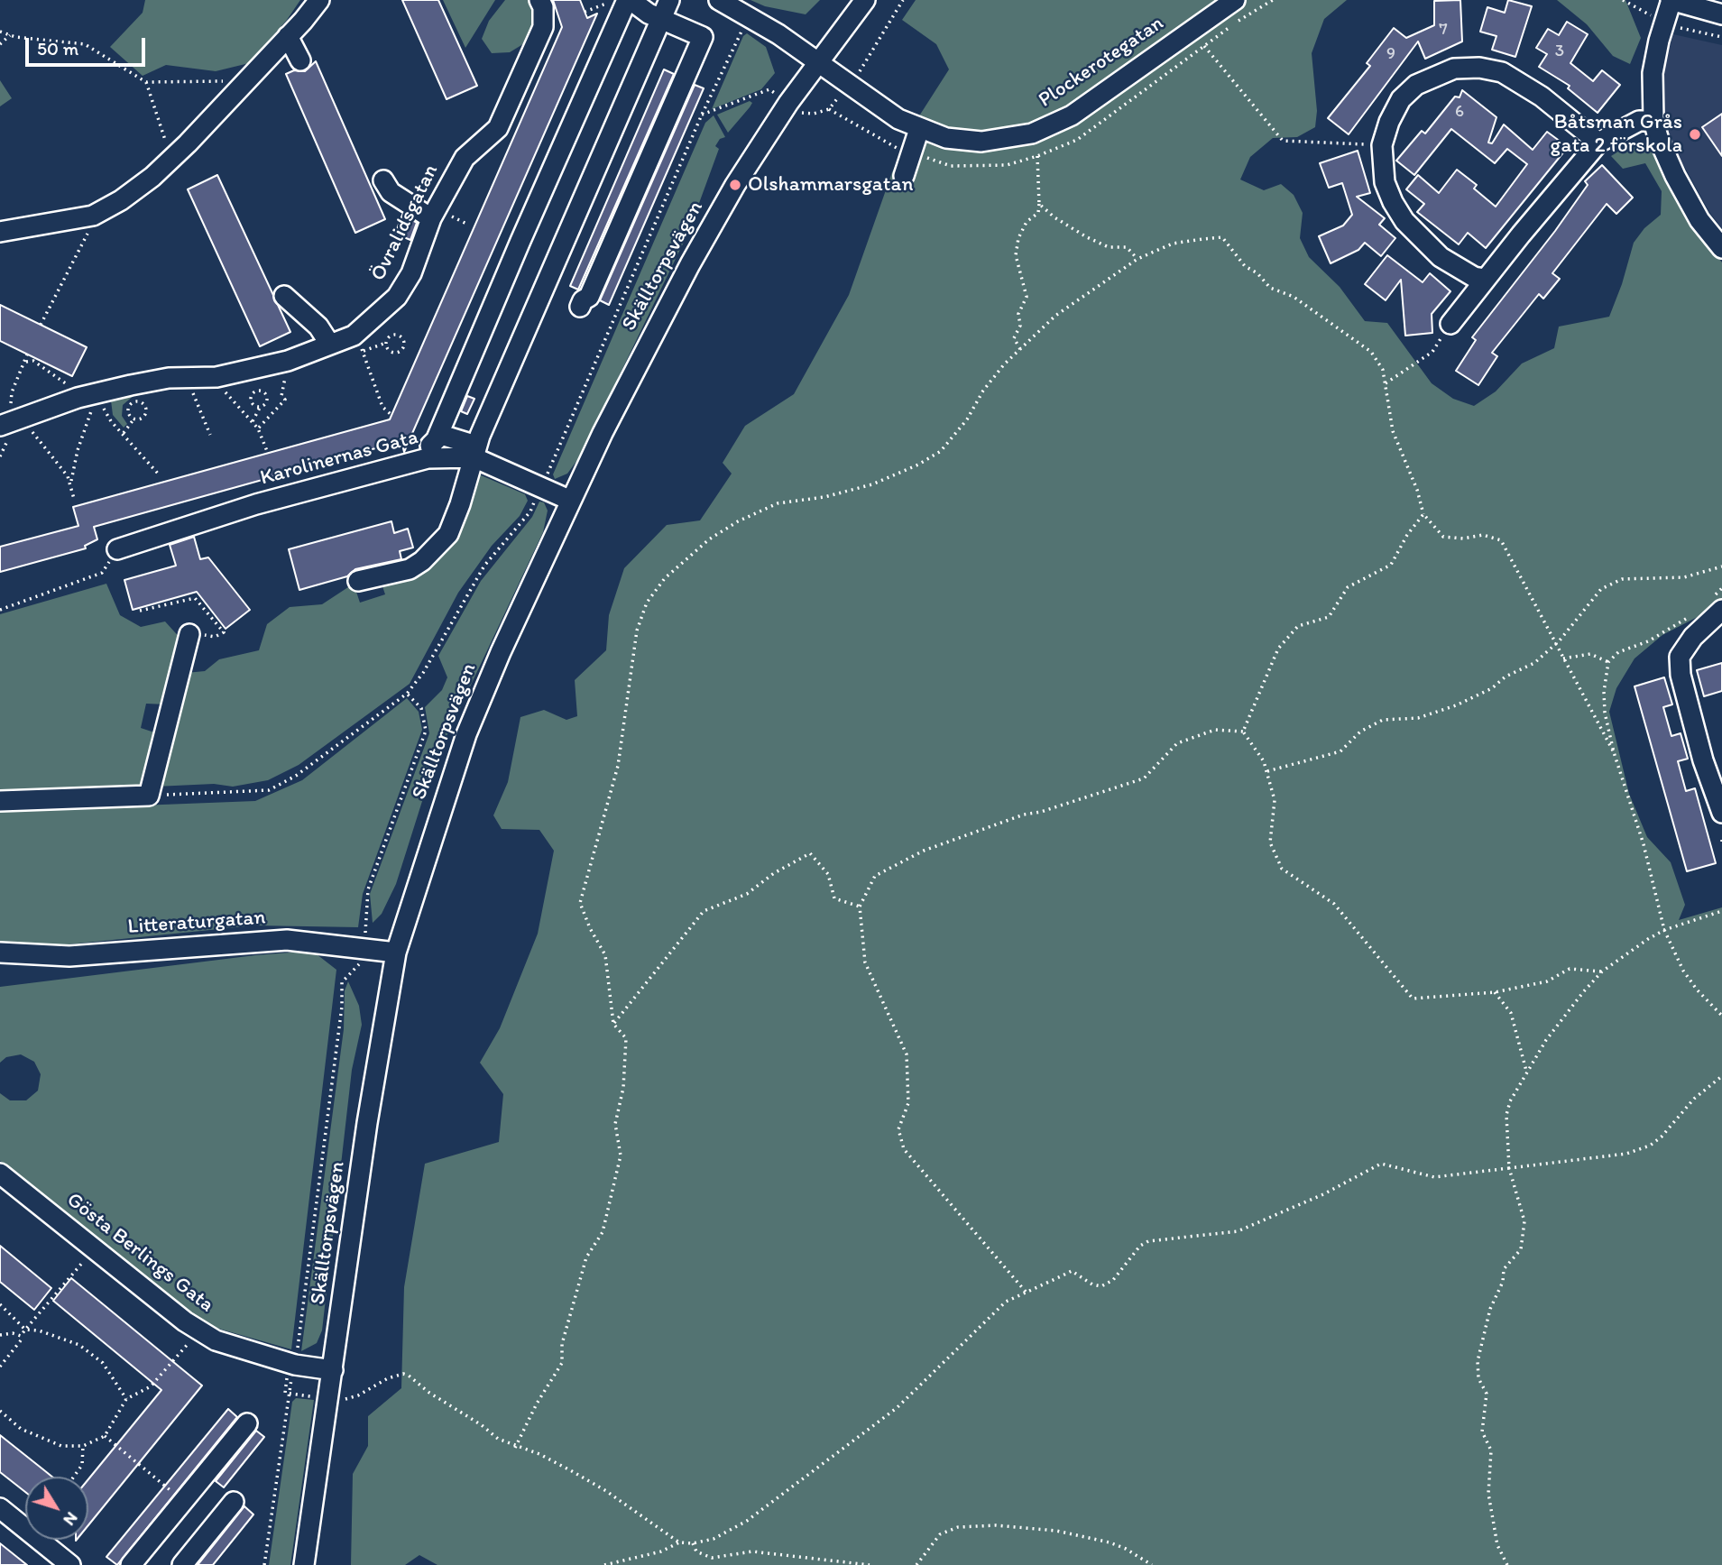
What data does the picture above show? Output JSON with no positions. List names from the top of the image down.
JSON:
{
  "streets": {
    "street": [
      "Plockerotegatan",
      "Övralidsgatan",
      "Skälltorpsvägen",
      "Karolinernas Gata",
      "Litteraturgatan",
      "Gösta Berlings Gata"
    ]
  },
  "crossings": [
    ["Plockerotegatan", "Skälltorpsvägen"],
    ["Skälltorpsvägen", "Karolinernas Gata"],
    ["Skälltorpsvägen", "Litteraturgatan"],
    ["Skälltorpsvägen", "Gösta Berlings Gata"]
  ],
  "places": ["Båtsman Grås gata 2 förskola", "Olshammarsgatan"],
  "house_numbers": [
    "7",
    "3",
    "9",
    "6"
  ],
  "scale_bar": "50 m",
  "north": "bottom right"
}
